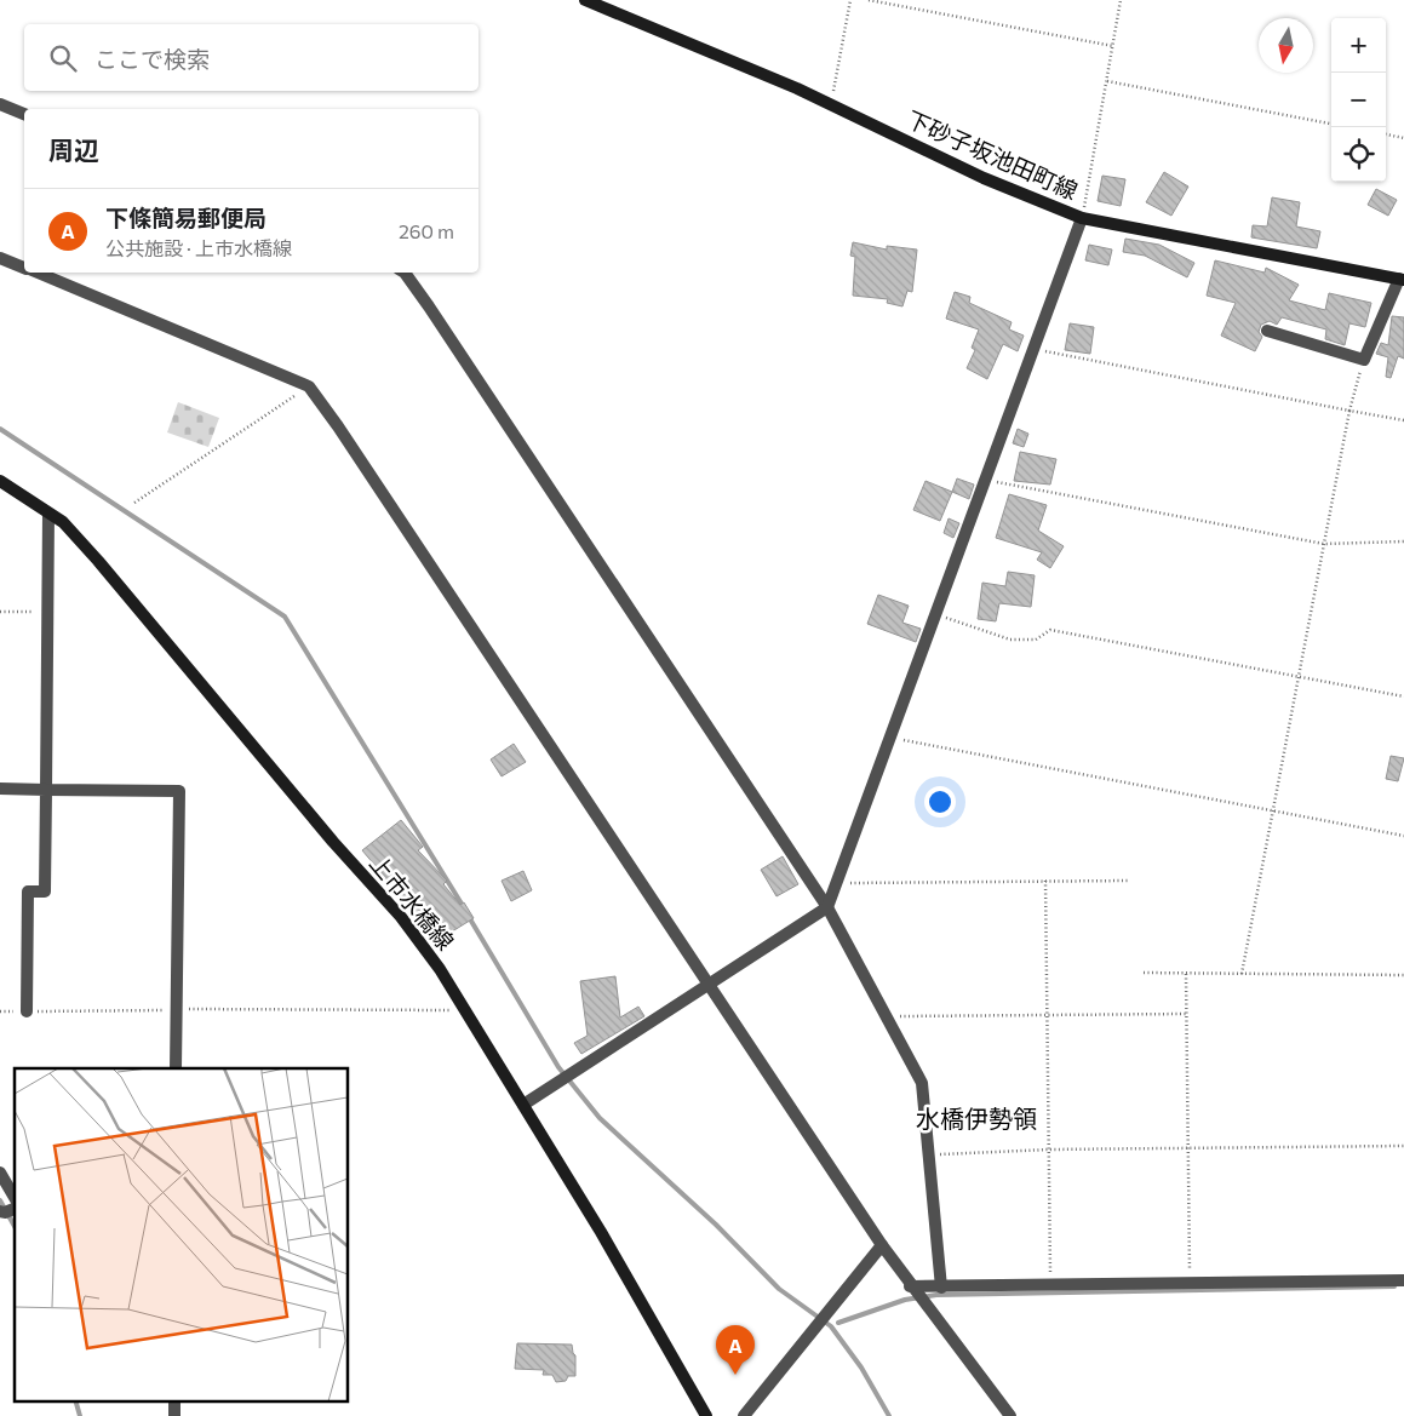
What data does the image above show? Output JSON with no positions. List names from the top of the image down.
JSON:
{
  "streets": {
    "main road": ["下砂子坂池田町線", "上市水橋線"]
  },
  "districts": ["水橋伊勢領"],
  "north": "bottom",
  "page": {
    "map_buttons": ["+", "−"],
    "search": "ここで検索",
    "heading": "周辺",
    "list": [
      {
        "mark": "A",
        "name": "下條簡易郵便局",
        "note": "公共施設 · 上市水橋線",
        "value": "260 m"
      }
    ],
    "pins": "A"
  }
}
